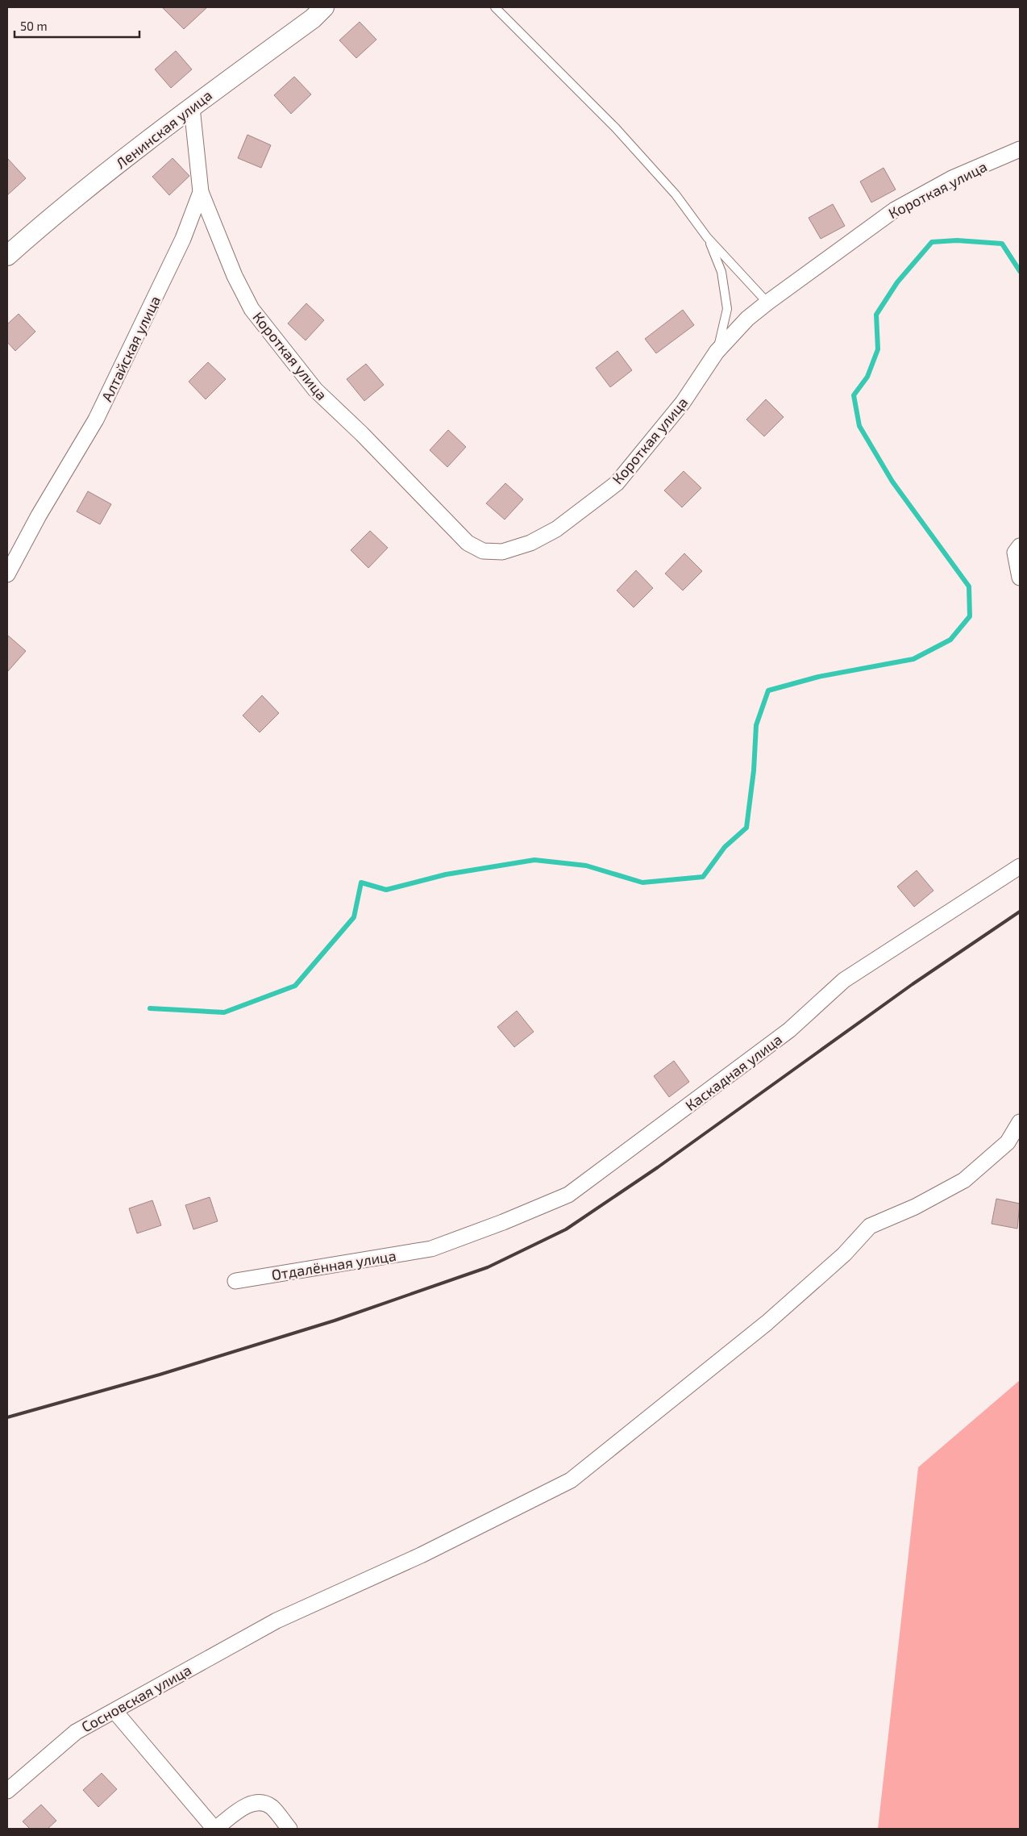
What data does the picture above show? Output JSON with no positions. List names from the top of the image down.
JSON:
{
  "streets": {
    "street": [
      "Ленинская улица",
      "Короткая улица",
      "Алтайская улица",
      "Каскадная улица",
      "Отдалённая улица",
      "Сосновская улица"
    ]
  },
  "crossings": [
    ["Ленинская улица", "Алтайская улица"],
    ["Короткая улица", "Алтайская улица"],
    ["Каскадная улица", "Отдалённая улица"]
  ],
  "scale_bar": "50 m"
}
